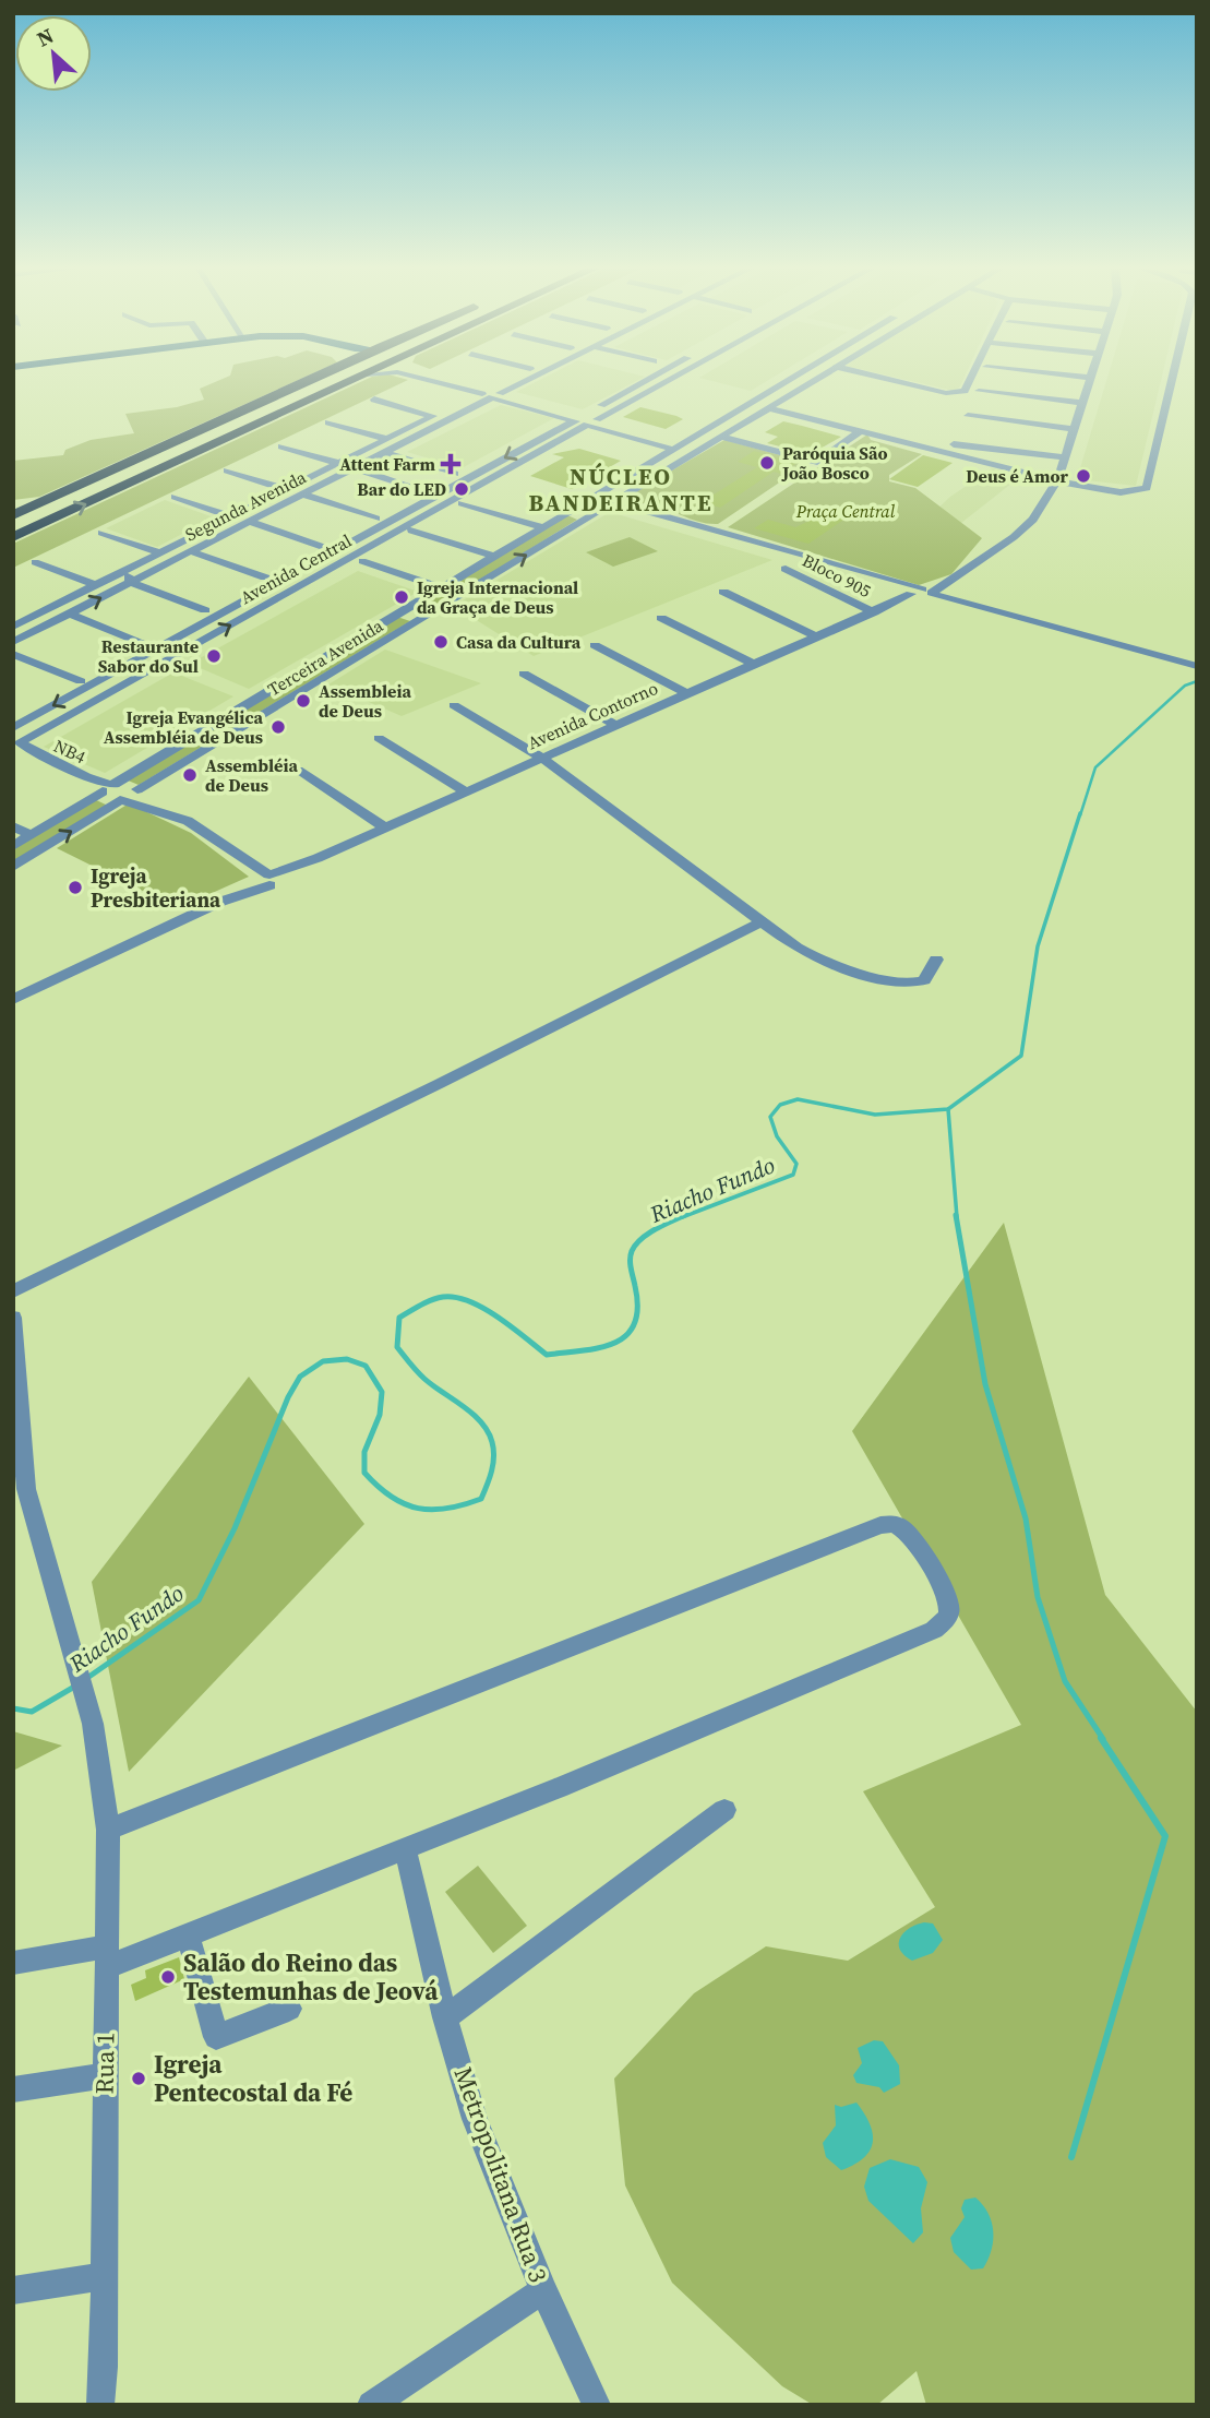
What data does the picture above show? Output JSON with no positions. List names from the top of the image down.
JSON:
{
  "streets": {
    "street": [
      "Segunda Avenida",
      "Avenida Central",
      "Bloco 905",
      "Terceira Avenida",
      "Avenida Contorno",
      "NB4",
      "Rua 1",
      "Metropolitana Rua 3"
    ]
  },
  "crossings": [
    ["Avenida Central", "NB4"],
    ["Bloco 905", "Avenida Contorno"],
    ["Terceira Avenida", "NB4"]
  ],
  "districts": ["NÚCLEO BANDEIRANTE"],
  "water": ["Riacho Fundo"],
  "parks": ["Praça Central"],
  "places": {
    "other": [
      "Paróquia São João Bosco",
      "Deus é Amor",
      "Bar do LED",
      "Igreja Internacional da Graça de Deus",
      "Casa da Cultura",
      "Restaurante Sabor do Sul",
      "Assembleia de Deus",
      "Igreja Evangélica Assembléia de Deus",
      "Assembléia de Deus",
      "Igreja Presbiteriana",
      "Salão do Reino das Testemunhas de Jeová",
      "Igreja Pentecostal da Fé"
    ],
    "health": ["Attent Farm"]
  },
  "north": "top left"
}
